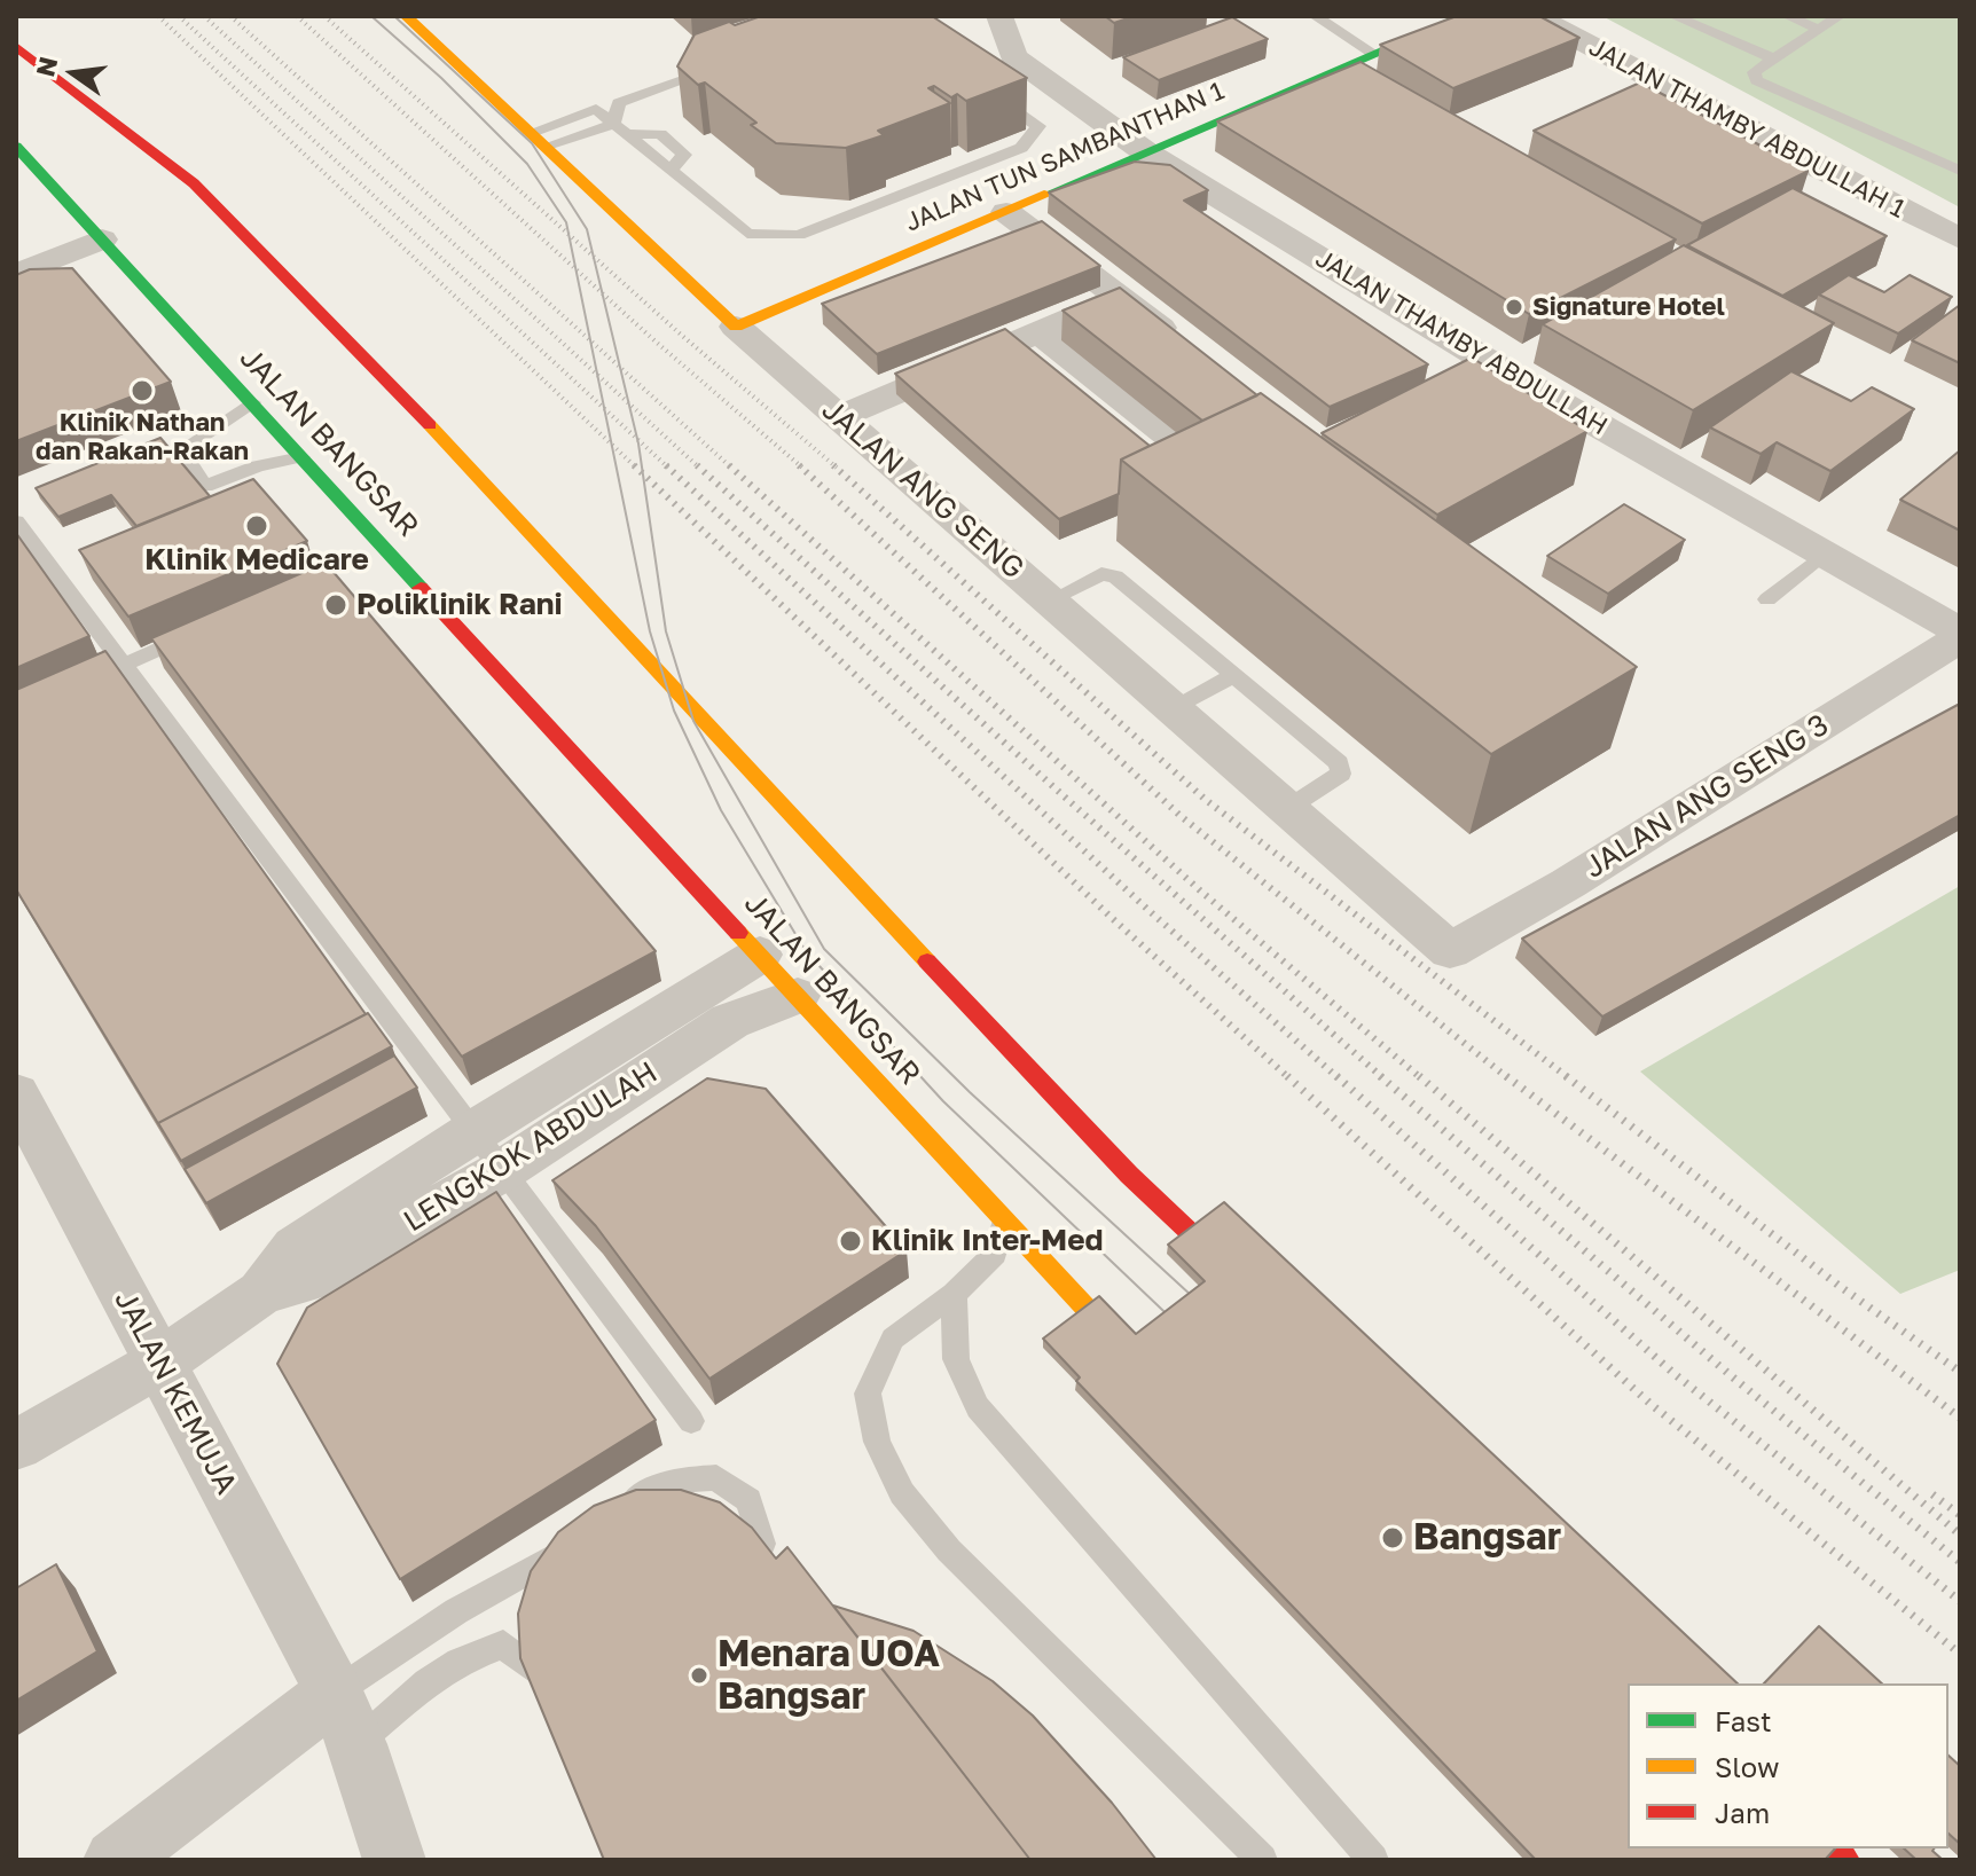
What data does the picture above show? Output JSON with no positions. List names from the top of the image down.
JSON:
{
  "streets": {
    "main road": ["JALAN TUN SAMBANTHAN 1", "JALAN BANGSAR", "JALAN ANG SENG"],
    "street": [
      "JALAN THAMBY ABDULLAH 1",
      "JALAN THAMBY ABDULLAH",
      "JALAN ANG SENG 3",
      "LENGKOK ABDULAH",
      "JALAN KEMUJA"
    ]
  },
  "crossings": [
    ["JALAN TUN SAMBANTHAN 1", "JALAN THAMBY ABDULLAH"],
    ["JALAN TUN SAMBANTHAN 1", "JALAN ANG SENG"],
    ["JALAN THAMBY ABDULLAH", "JALAN ANG SENG 3"],
    ["JALAN BANGSAR", "LENGKOK ABDULAH"],
    ["JALAN ANG SENG", "JALAN ANG SENG 3"],
    ["LENGKOK ABDULAH", "JALAN KEMUJA"]
  ],
  "places": [
    "Signature Hotel",
    "Klinik Nathan dan Rakan-Rakan",
    "Klinik Medicare",
    "Poliklinik Rani",
    "Klinik Inter-Med",
    "Bangsar",
    "Menara UOA Bangsar"
  ],
  "legend": ["Fast", "Slow", "Jam"],
  "north": "left"
}
